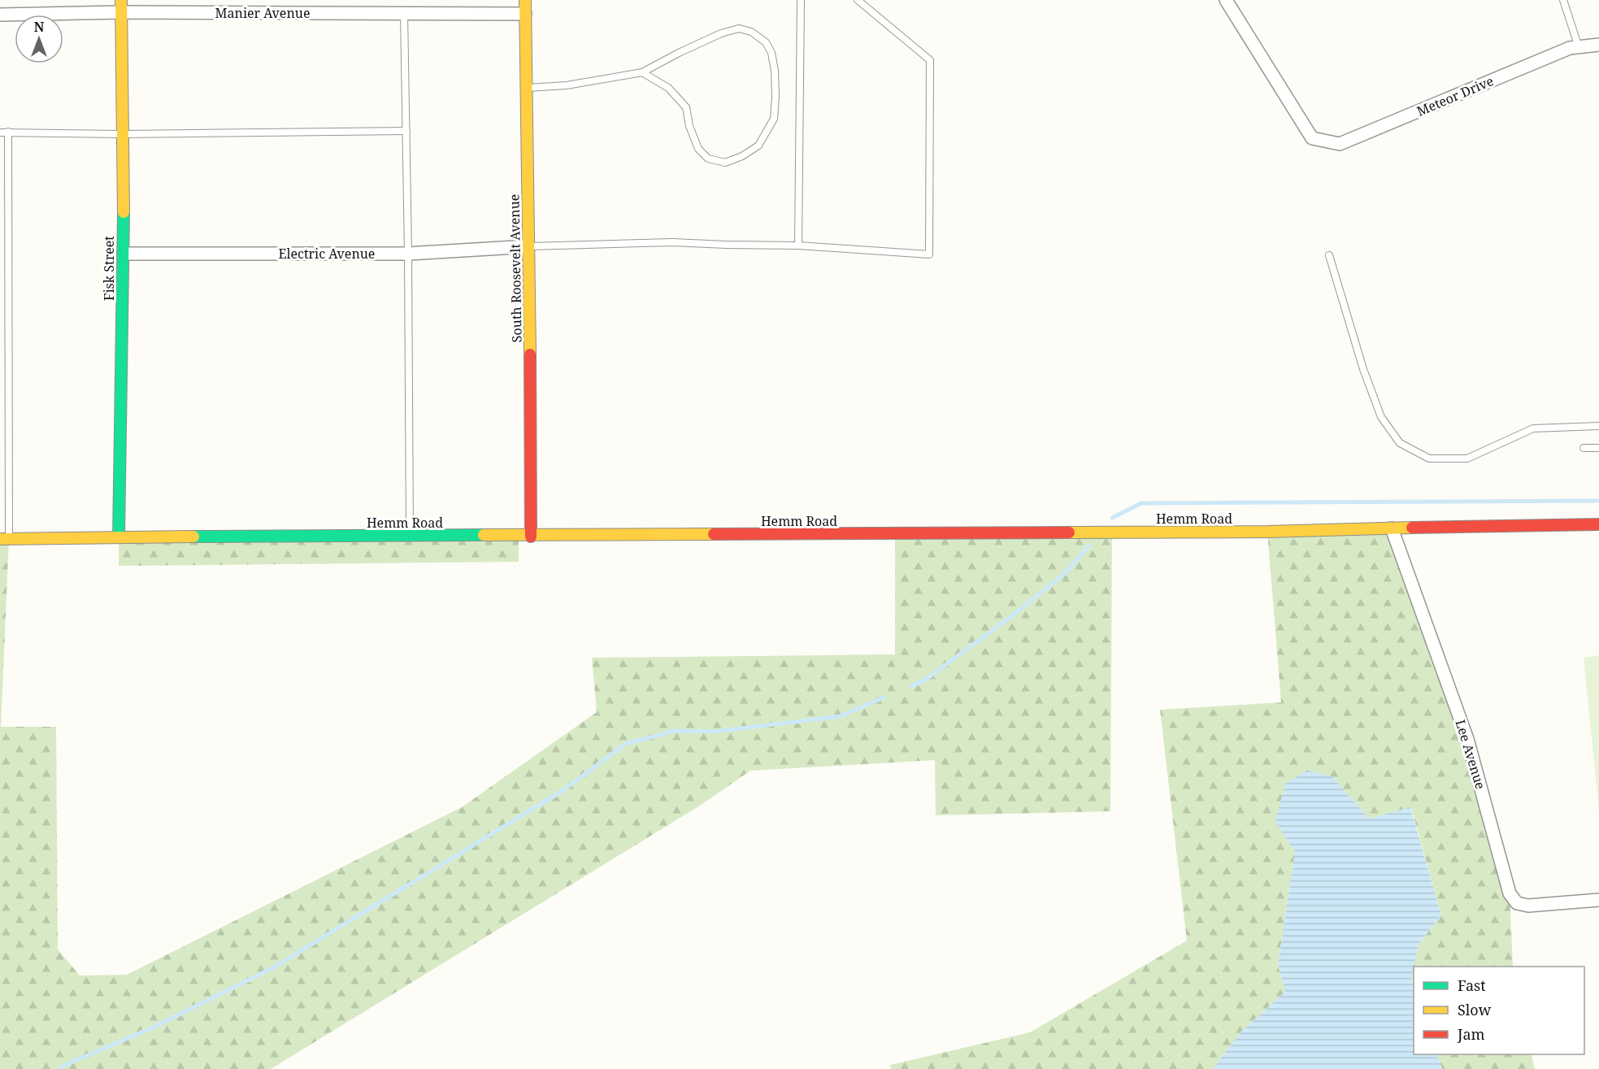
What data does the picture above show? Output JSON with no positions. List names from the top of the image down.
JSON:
{
  "streets": {
    "street": [
      "Manier Avenue",
      "Meteor Drive",
      "Electric Avenue",
      "Fisk Street",
      "South Roosevelt Avenue",
      "Hemm Road",
      "Lee Avenue"
    ]
  },
  "crossings": [
    ["Manier Avenue", "Fisk Street"],
    ["Manier Avenue", "South Roosevelt Avenue"],
    ["Electric Avenue", "Fisk Street"],
    ["Electric Avenue", "South Roosevelt Avenue"],
    ["Fisk Street", "Hemm Road"],
    ["South Roosevelt Avenue", "Hemm Road"],
    ["Hemm Road", "Lee Avenue"]
  ],
  "legend": ["Fast", "Slow", "Jam"],
  "north": "top"
}
